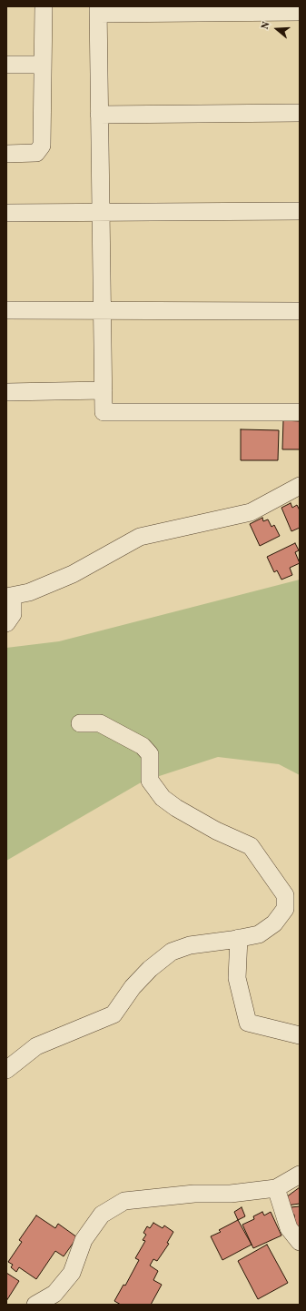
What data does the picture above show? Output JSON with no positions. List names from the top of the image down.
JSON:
{
  "north": "left"
}
